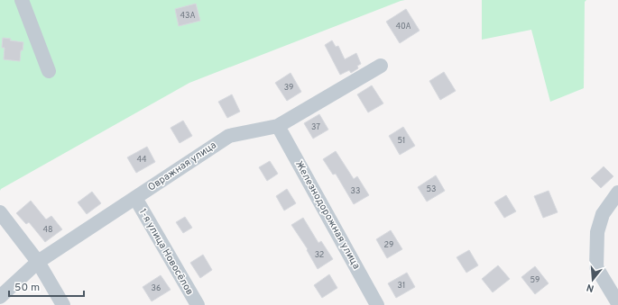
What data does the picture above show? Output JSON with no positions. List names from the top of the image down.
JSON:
{
  "streets": {
    "street": ["Овражная улица", "Железнодорожная улица", "1-я улица Новосёлов"]
  },
  "crossings": [
    ["Овражная улица", "Железнодорожная улица"],
    ["Овражная улица", "1-я улица Новосёлов"]
  ],
  "house_numbers": [
    "43А",
    "40А",
    "39",
    "37",
    "51",
    "44",
    "53",
    "33",
    "48",
    "29",
    "32",
    "59",
    "31",
    "36"
  ],
  "scale_bar": "50 m",
  "north": "bottom"
}
